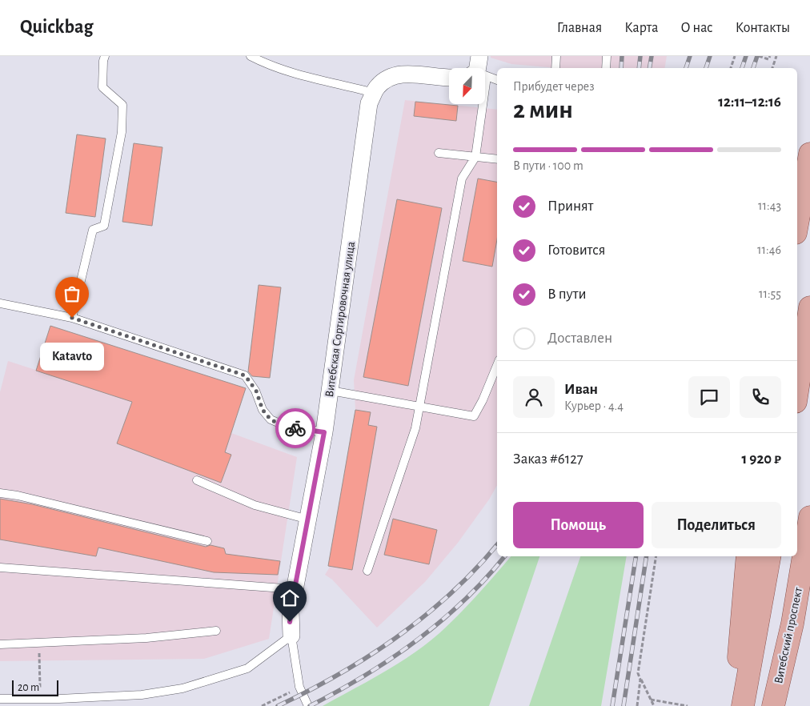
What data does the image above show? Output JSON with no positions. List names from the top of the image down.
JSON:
{
  "streets": {
    "main road": ["Витебский проспект"],
    "street": ["Витебская Сортировочная улица"]
  },
  "places": ["Katavto"],
  "scale_bar": "20 m",
  "north": "bottom left",
  "page": {
    "header": "Quickbag",
    "nav": [
      "Главная",
      "Карта",
      "О нас",
      "Контакты"
    ],
    "heading": ["2 мин", "Прибудет через", "12:11–12:16"],
    "panel": [
      "Иван",
      "Курьер · 4.4",
      "Заказ #6127",
      "1 920 ₽"
    ],
    "bar": "В пути · 100 m",
    "list": [
      ["Принят", "11:43"],
      ["Готовится", "11:46"],
      ["В пути", "11:55"],
      "Доставлен"
    ],
    "bubble": "Katavto",
    "buttons": ["Помощь", "Поделиться"],
    "scale": "20 m"
  }
}
